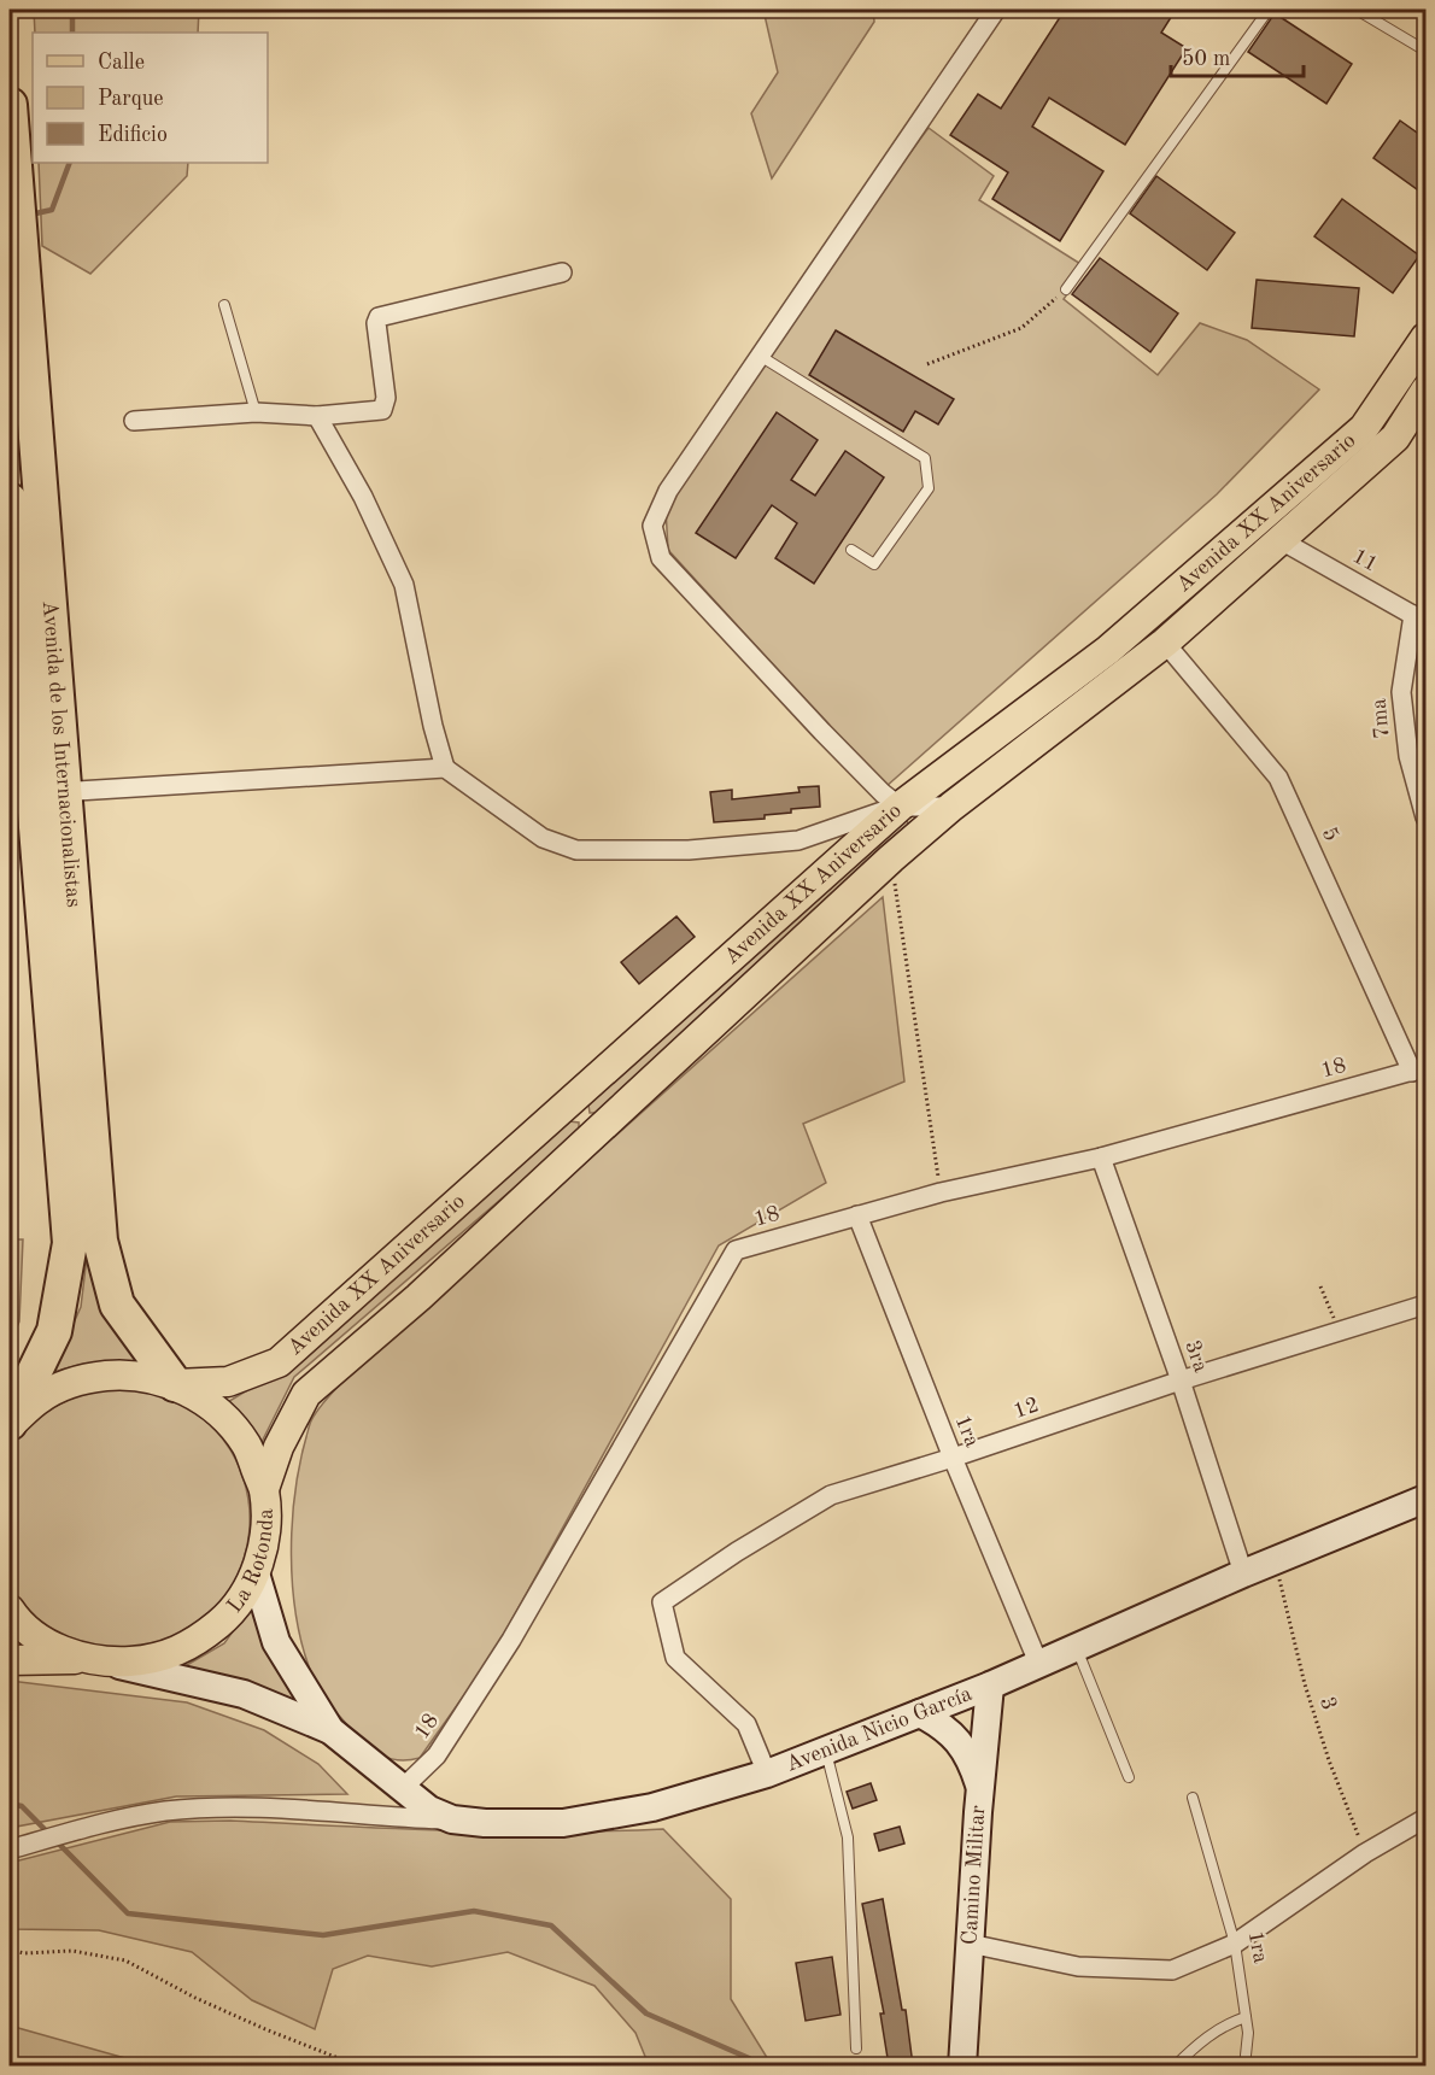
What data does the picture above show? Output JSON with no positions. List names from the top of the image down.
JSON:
{
  "streets": {
    "highway": ["Avenida de los Internacionalistas"],
    "main road": [
      "Avenida XX Aniversario",
      "La Rotonda",
      "Avenida Nicio García",
      "Camino Militar"
    ],
    "street": [
      "11",
      "7ma",
      "5",
      "18",
      "3ra",
      "12",
      "1ra"
    ],
    "path": ["3"]
  },
  "crossings": [
    ["Avenida XX Aniversario", "11"],
    ["Avenida XX Aniversario", "Avenida de los Internacionalistas"],
    ["Avenida XX Aniversario", "5"],
    ["Avenida XX Aniversario", "La Rotonda"],
    ["11", "7ma"],
    ["Avenida de los Internacionalistas", "La Rotonda"],
    ["5", "18"],
    ["18", "3ra"],
    ["18", "1ra"],
    ["18", "Avenida Nicio García"],
    ["3ra", "12"],
    ["3ra", "Avenida Nicio García"],
    ["12", "1ra"],
    ["12", "Avenida Nicio García"],
    ["1ra", "Avenida Nicio García"],
    ["3", "Avenida Nicio García"],
    ["Avenida Nicio García", "Camino Militar"]
  ],
  "legend": ["Calle", "Parque", "Edificio"],
  "scale_bar": "50 m"
}
